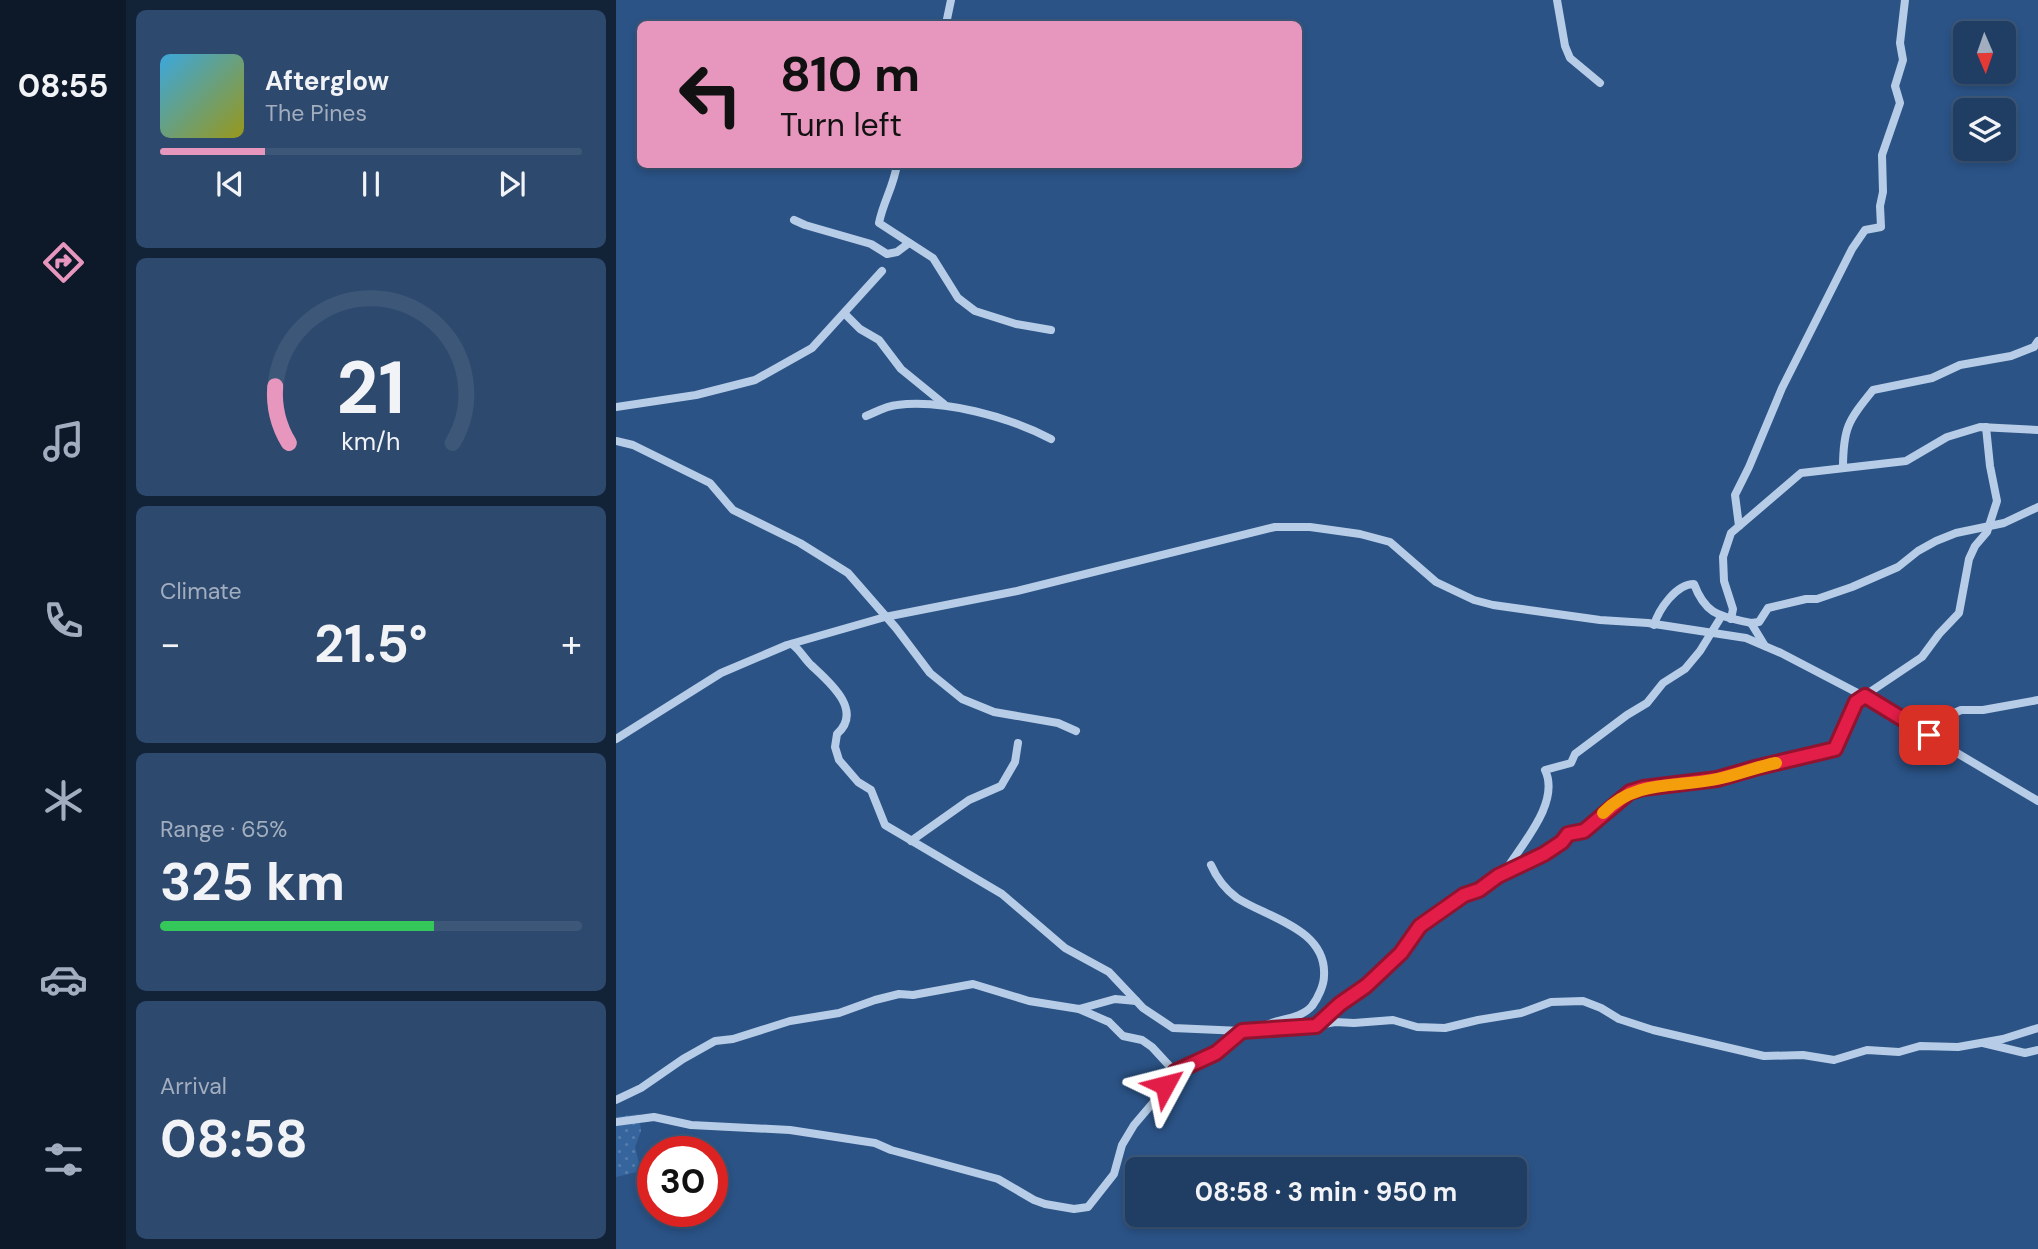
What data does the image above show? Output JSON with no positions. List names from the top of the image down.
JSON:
{
  "north": "bottom",
  "page": {
    "tabs": "08:55",
    "turn": ["810 m", "Turn left"],
    "song": ["Afterglow", "The Pines"],
    "tile": [
      "Climate",
      ["Range · 65%", "325 km"],
      ["Arrival", "08:58"]
    ],
    "heat": ["−", "21.5°", "+"],
    "limit": "30",
    "trip": "08:58 · 3 min · 950 m",
    "gauge": ["21", "km/h"]
  }
}
